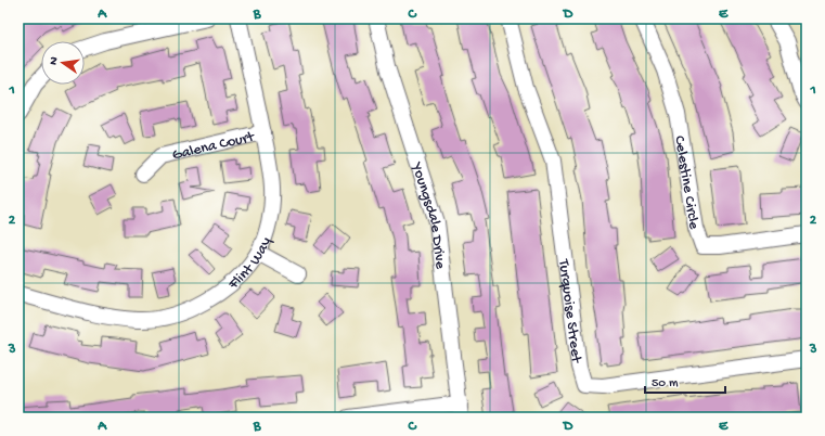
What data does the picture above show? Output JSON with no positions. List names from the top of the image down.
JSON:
{
  "streets": {
    "street": [
      "Galena Court",
      "Celestine Circle",
      "Youngsdale Drive",
      "Flint Way",
      "Turquoise Street"
    ]
  },
  "crossings": [
    ["Galena Court", "Flint Way"]
  ],
  "scale_bar": "50 m",
  "north": "left",
  "grid": {
    "columns": [
      "A",
      "B",
      "C",
      "D",
      "E"
    ],
    "rows": ["1", "2", "3"]
  }
}
